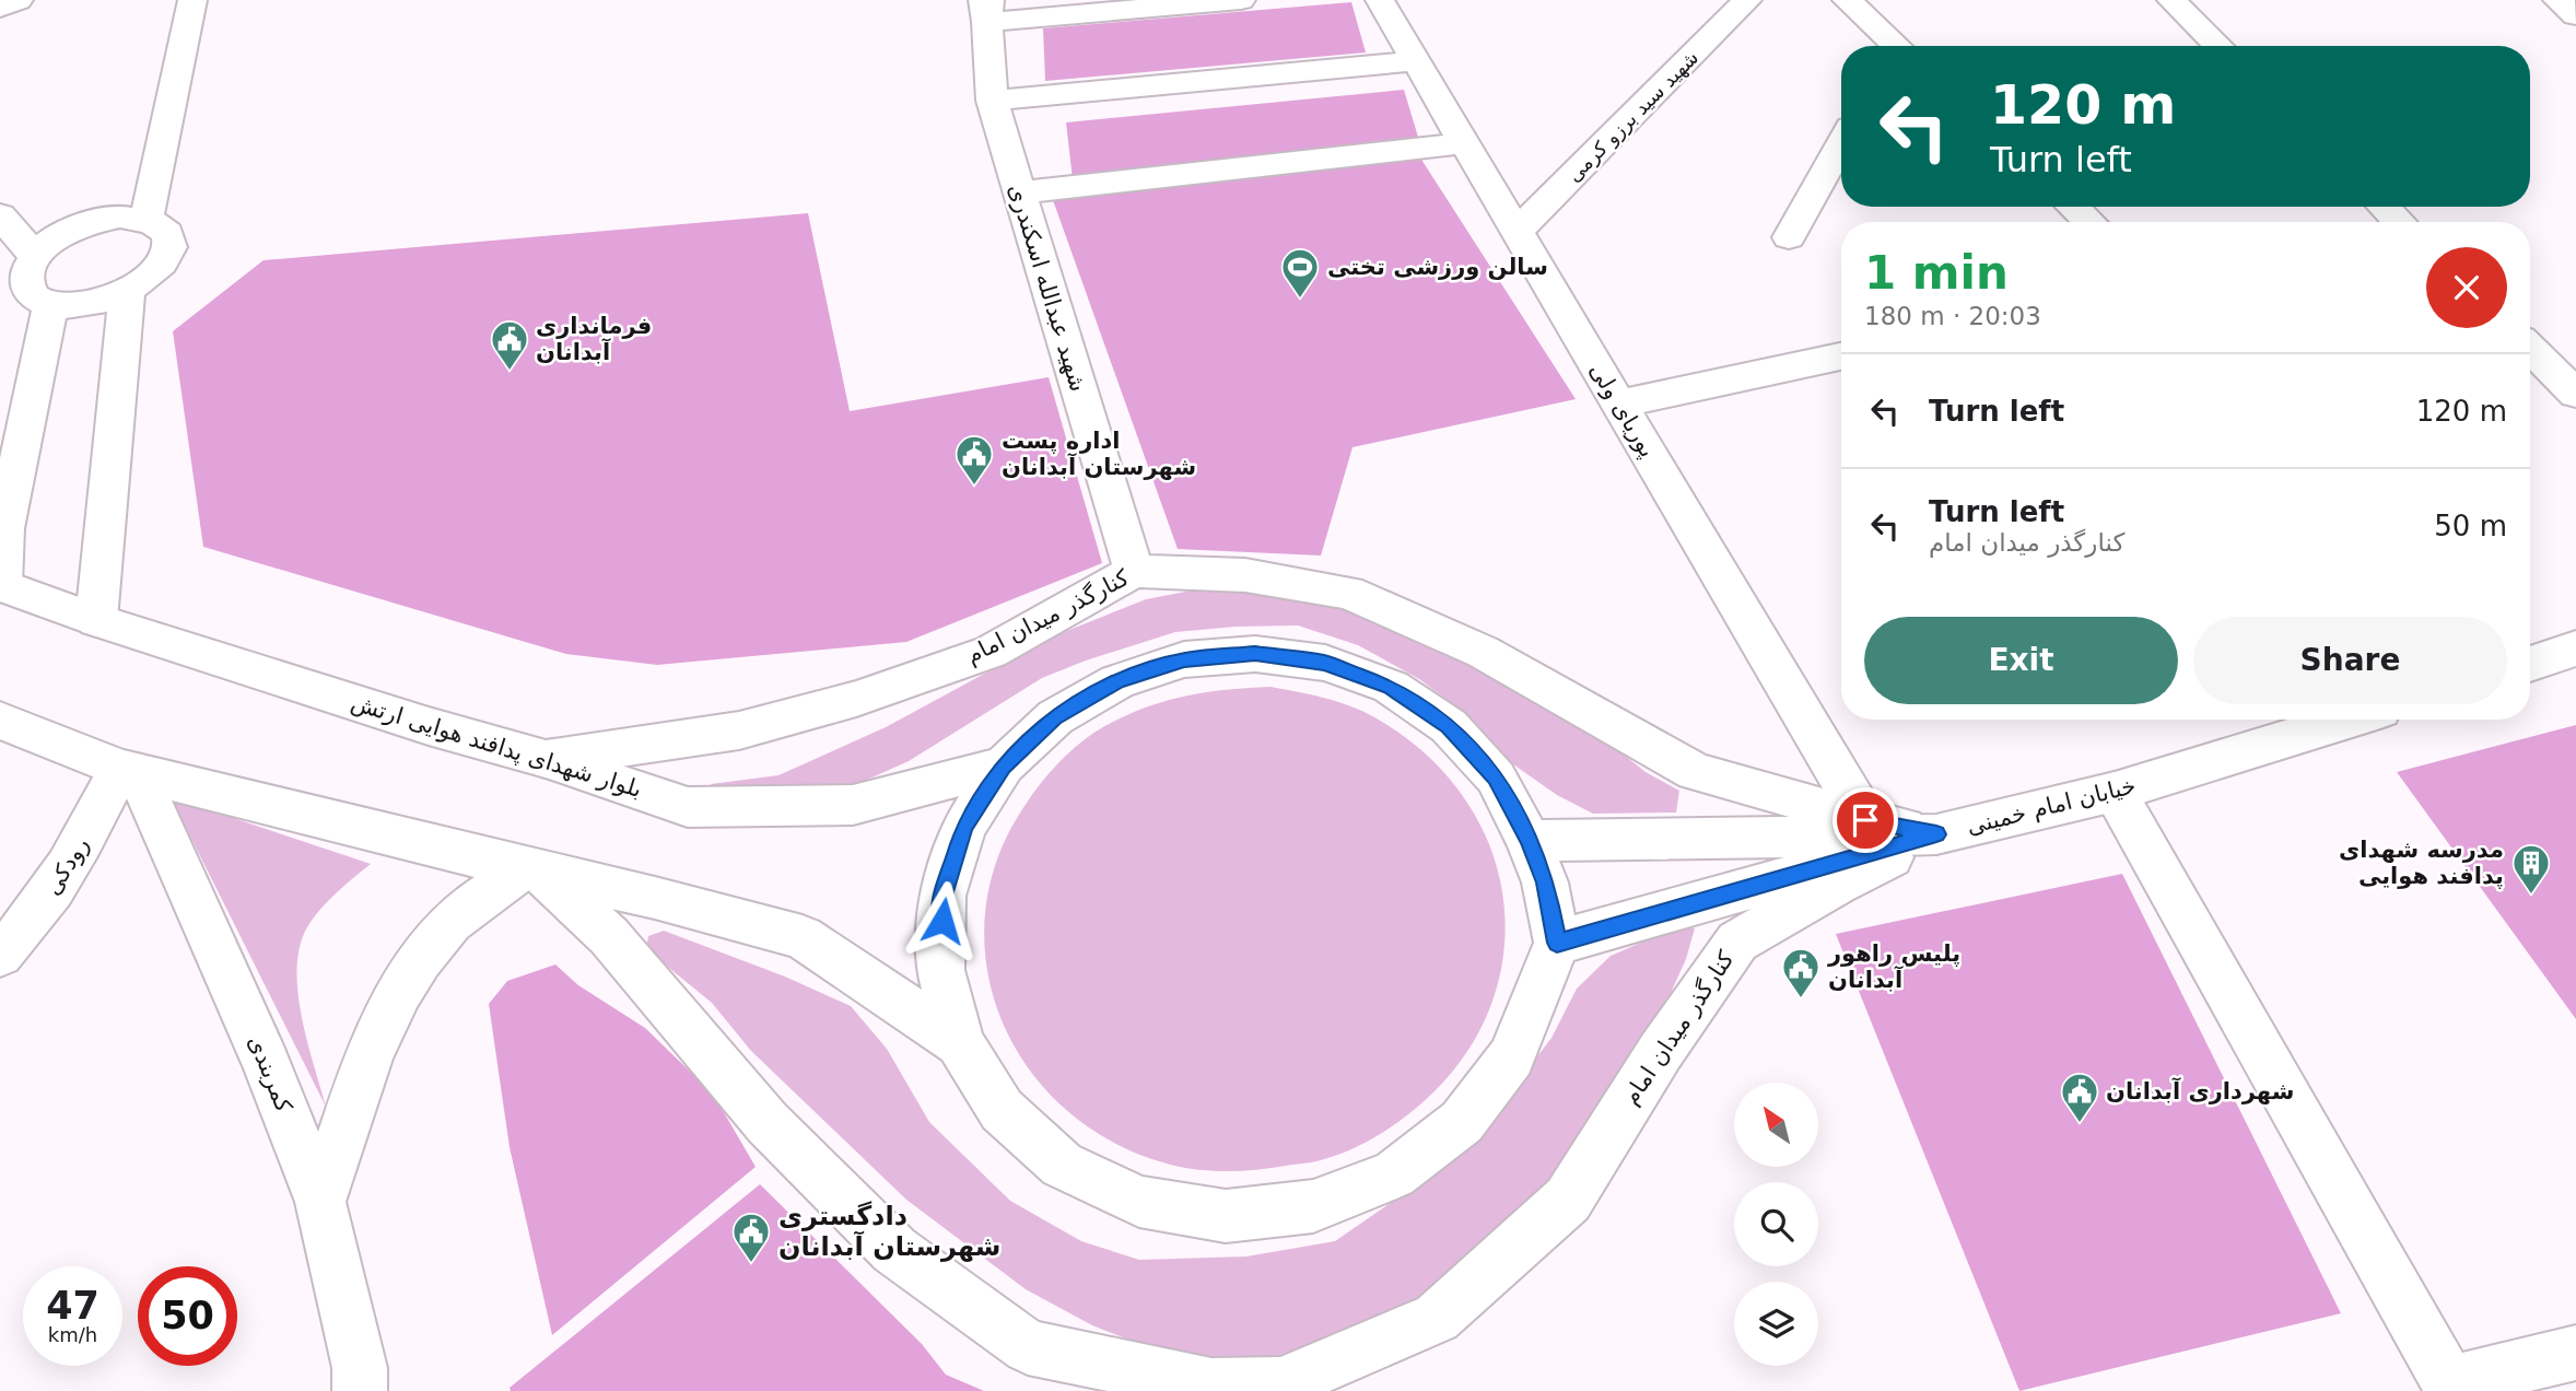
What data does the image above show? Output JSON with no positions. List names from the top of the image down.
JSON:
{
  "streets": {
    "main road": [
      "شهید سید برزو کرمی",
      "شهید عبدالله اسکندری",
      "پوریای ولی",
      "کنارگذر میدان امام",
      "بلوار شهدای پدافند هوایی ارتش",
      "خیابان امام خمینی",
      "رودکی",
      "کمربندی"
    ]
  },
  "crossings": [
    ["شهید سید برزو کرمی", "پوریای ولی"],
    ["شهید عبدالله اسکندری", "کنارگذر میدان امام"],
    ["پوریای ولی", "کنارگذر میدان امام"],
    ["کنارگذر میدان امام", "بلوار شهدای پدافند هوایی ارتش"],
    ["کنارگذر میدان امام", "خیابان امام خمینی"],
    ["رودکی", "کمربندی"]
  ],
  "places": {
    "sports": ["سالن ورزشی تختی"],
    "public building": [
      "فرمانداری آبدانان",
      "اداره پست شهرستان آبدانان",
      "پلیس راهور آبدانان",
      "شهرداری آبدانان",
      "دادگستری شهرستان آبدانان"
    ],
    "building": ["مدرسه شهدای پدافند هوایی"]
  },
  "north": "top left",
  "page": {
    "turn": ["120 m", "Turn left"],
    "heading": ["1 min", "180 m · 20:03"],
    "list": [
      {
        "name": "Turn left",
        "value": "120 m"
      },
      {
        "name": "Turn left",
        "note": "کنارگذر میدان امام",
        "value": "50 m"
      }
    ],
    "buttons": ["Exit", "Share"],
    "speed": "47 km/h",
    "limit": "50"
  }
}
